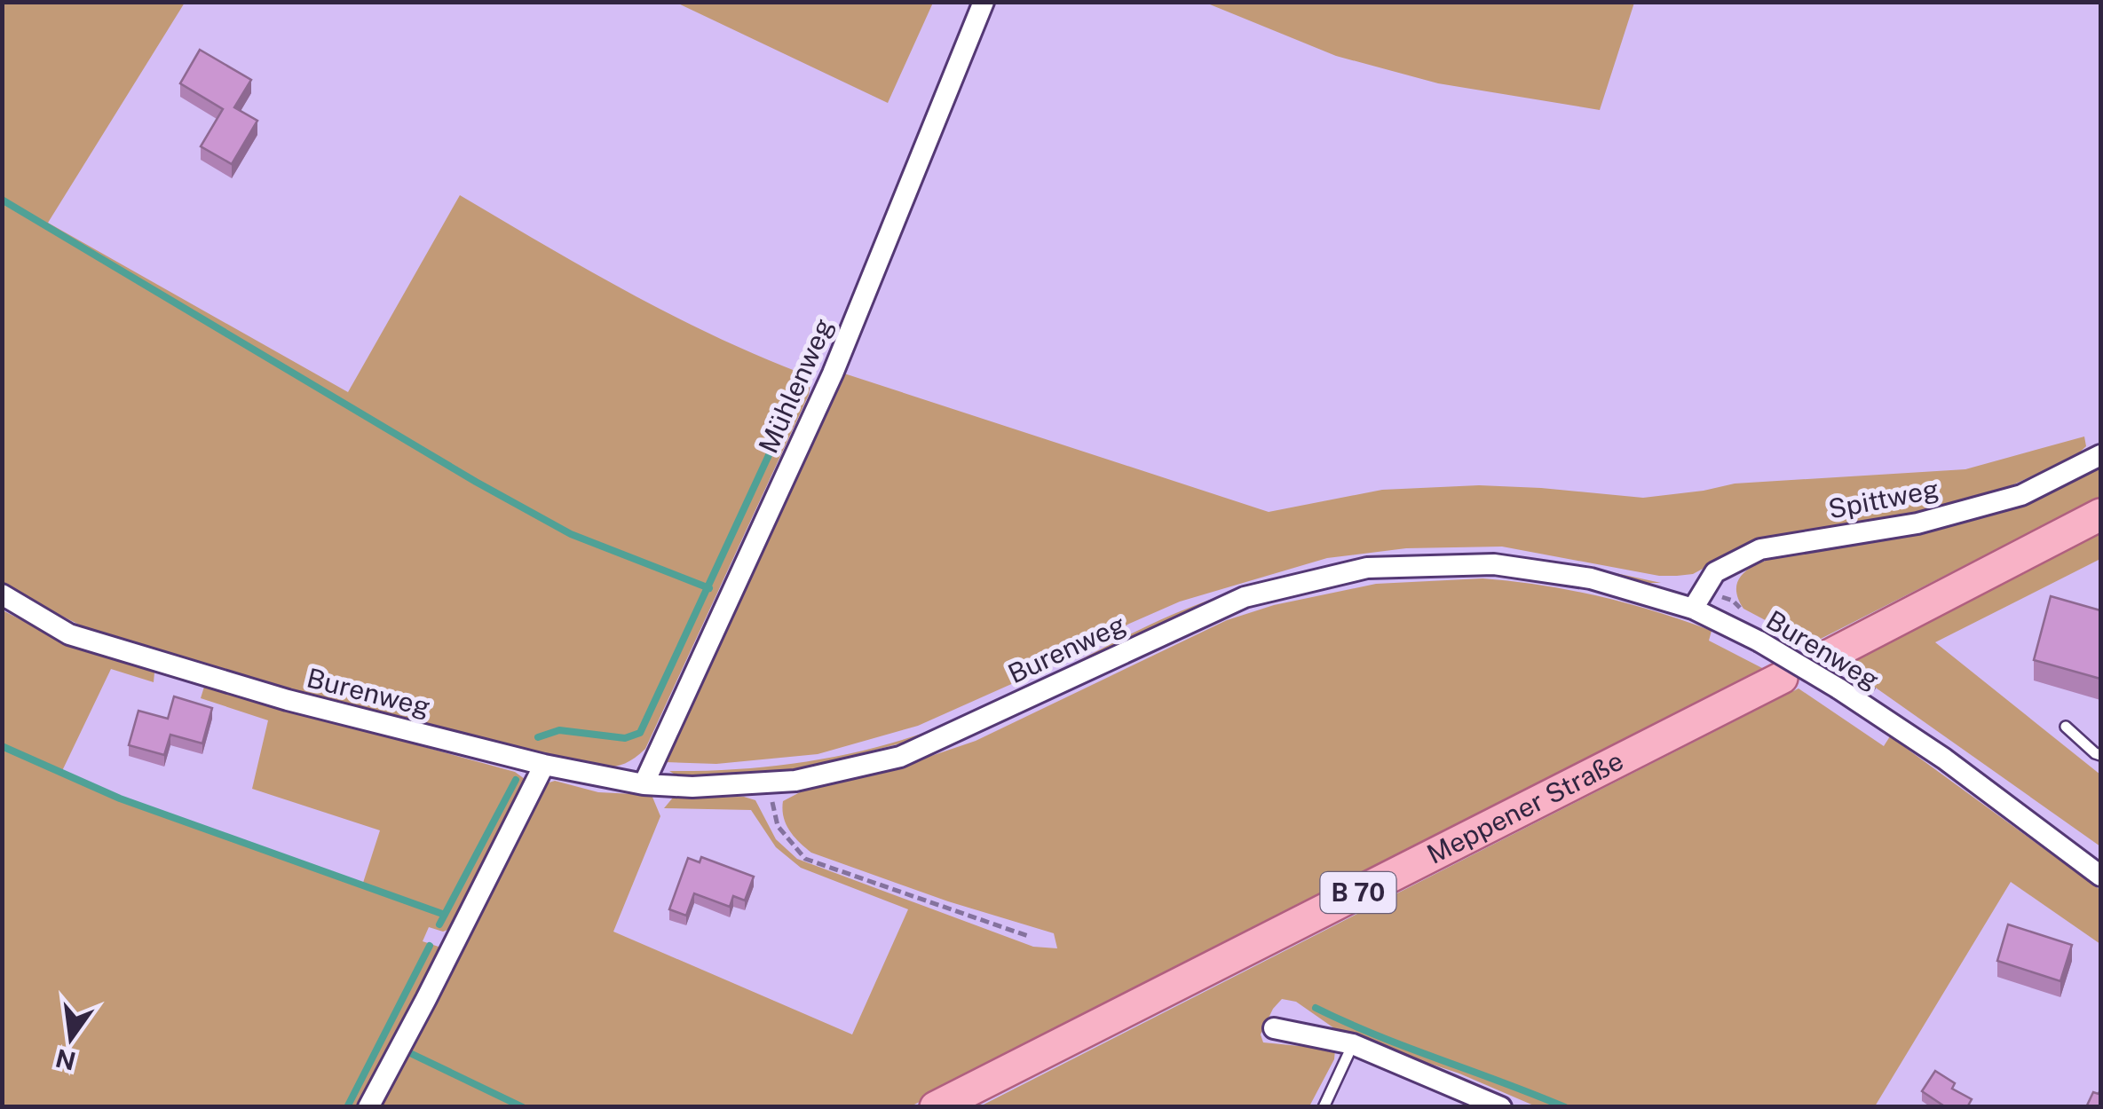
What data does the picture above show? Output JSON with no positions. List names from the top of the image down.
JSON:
{
  "streets": {
    "main road": ["Meppener Straße", "B 70"],
    "street": ["Mühlenweg", "Spittweg", "Burenweg"]
  },
  "crossings": [
    ["Mühlenweg", "Burenweg"],
    ["Spittweg", "Burenweg"]
  ],
  "north": "bottom"
}
